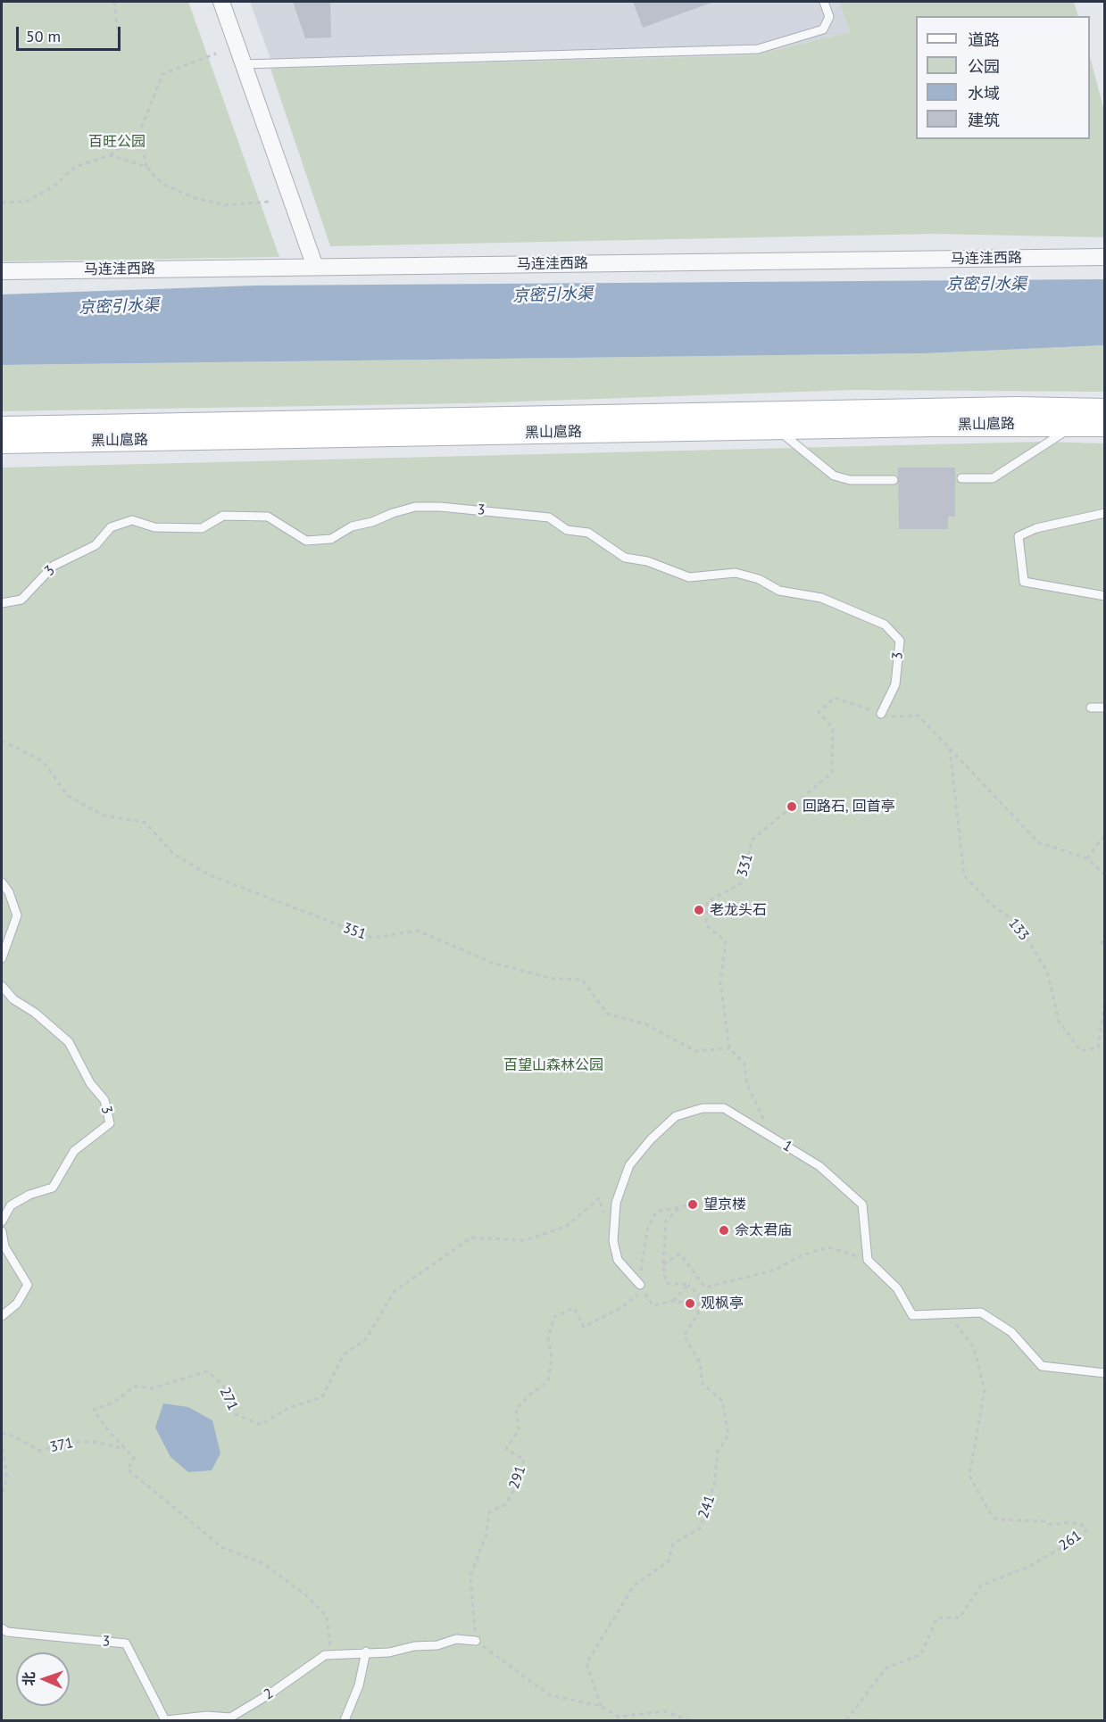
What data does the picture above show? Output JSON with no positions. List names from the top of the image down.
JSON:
{
  "streets": {
    "main road": ["黑山扈路"],
    "street": ["马连洼西路"],
    "lane": ["3", "1", "2"],
    "path": [
      "331",
      "133",
      "351",
      "271",
      "371",
      "291",
      "241",
      "261"
    ]
  },
  "crossings": [
    ["3", "331"],
    ["3", "2"],
    ["331", "351"],
    ["1", "291"],
    ["271", "371"],
    ["291", "2"]
  ],
  "water": ["京密引水渠"],
  "parks": ["百旺公园", "百望山森林公园"],
  "places": [
    "回路石, 回首亭",
    "老龙头石",
    "望京楼",
    "佘太君庙",
    "观枫亭"
  ],
  "legend": [
    "道路",
    "公园",
    "水域",
    "建筑"
  ],
  "scale_bar": "50 m",
  "north": "left"
}
